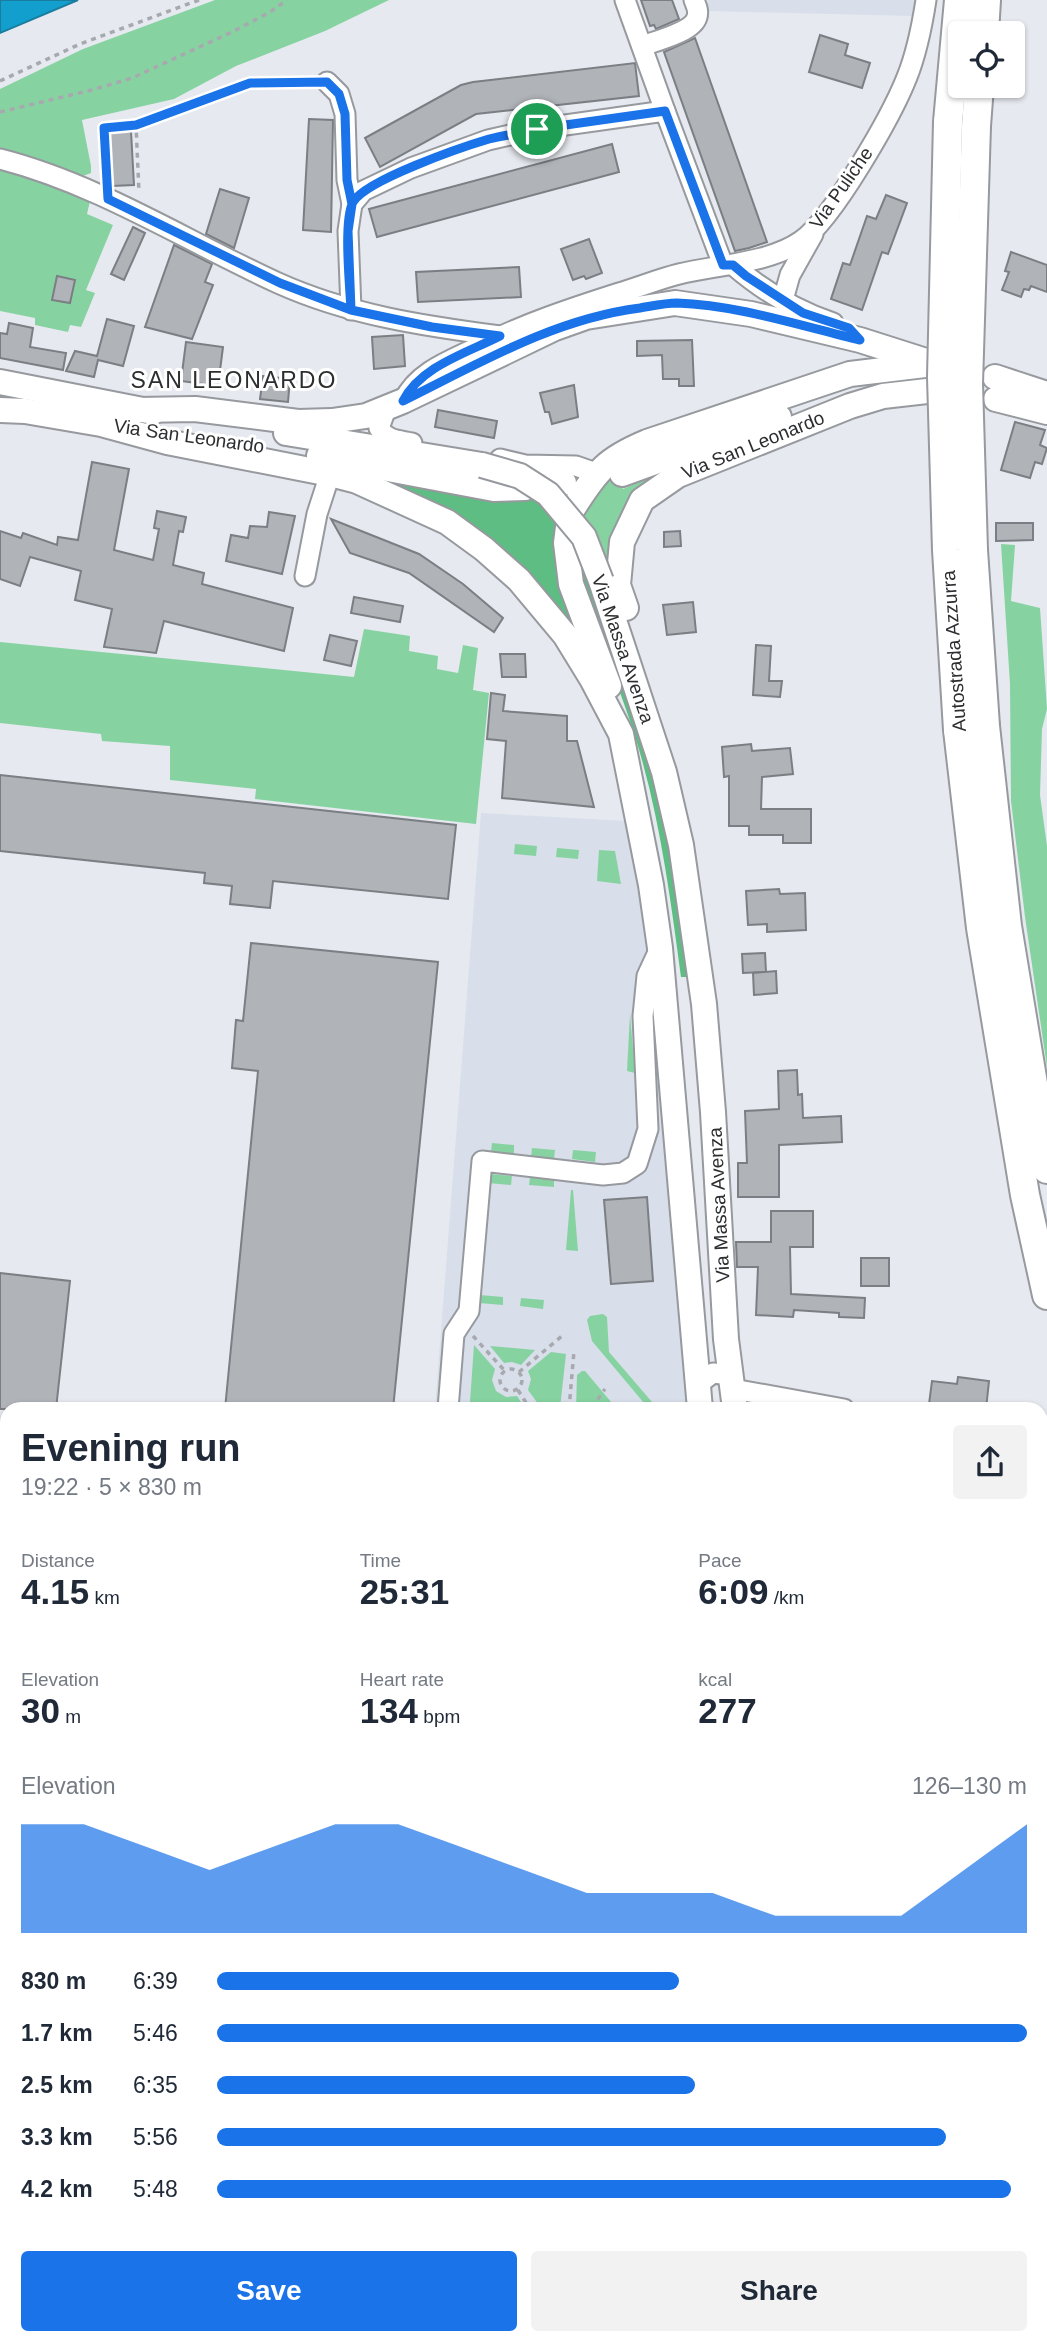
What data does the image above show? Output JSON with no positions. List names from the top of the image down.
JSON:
{
  "streets": {
    "highway": ["Autostrada Azzurra"],
    "main road": ["Via San Leonardo", "Via Massa Avenza"],
    "street": ["Via Puliche"]
  },
  "crossings": [
    ["Via Puliche", "Via San Leonardo"],
    ["Via San Leonardo", "Via Massa Avenza"]
  ],
  "districts": ["SAN LEONARDO"],
  "page": {
    "heading": ["Evening run", "19:22 · 5 × 830 m"],
    "stats": [
      ["Distance", "4.15 km"],
      ["Time", "25:31"],
      ["Pace", "6:09 /km"],
      ["Elevation", "30 m"],
      ["Heart rate", "134 bpm"],
      ["kcal", "277"]
    ],
    "chart": ["Elevation", "126–130 m"],
    "list": [
      {
        "name": "830 m",
        "note": "6:39"
      },
      {
        "name": "1.7 km",
        "note": "5:46"
      },
      {
        "name": "2.5 km",
        "note": "6:35"
      },
      {
        "name": "3.3 km",
        "note": "5:56"
      },
      {
        "name": "4.2 km",
        "note": "5:48"
      }
    ],
    "buttons": ["Save", "Share"]
  }
}
